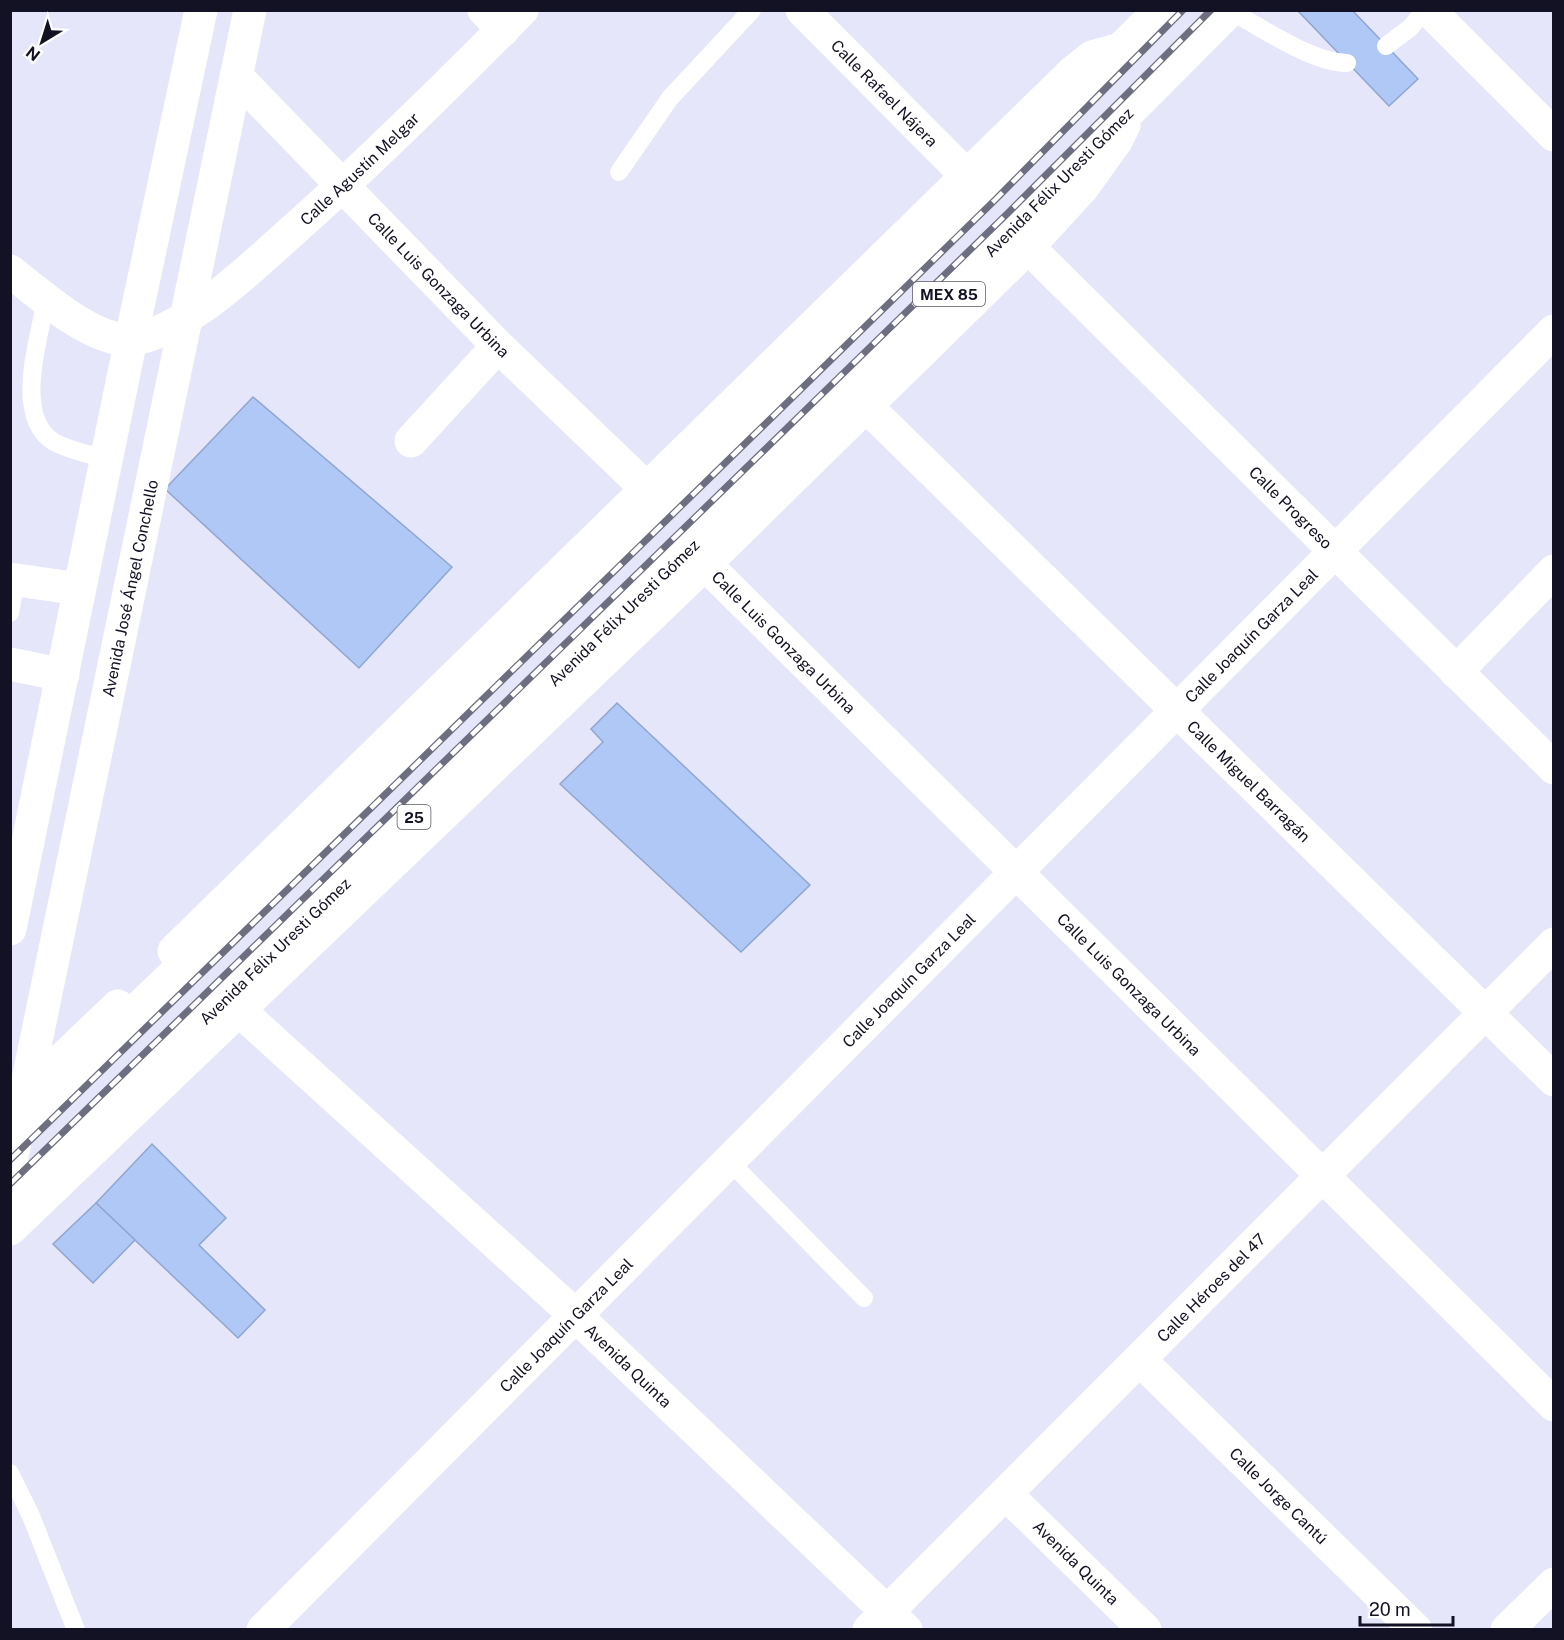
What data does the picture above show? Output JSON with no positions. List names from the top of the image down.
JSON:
{
  "streets": {
    "street": [
      "Calle Rafael Nájera",
      "Calle Agustín Melgar",
      "Avenida Félix Uresti Gómez",
      "Calle Luis Gonzaga Urbina",
      "MEX 85",
      "Calle Progreso",
      "Avenida José Ángel Conchello",
      "Calle Joaquín Garza Leal",
      "Calle Miguel Barragán",
      "25",
      "Calle Héroes del 47",
      "Avenida Quinta",
      "Calle Jorge Cantú"
    ]
  },
  "crossings": [
    ["Calle Agustín Melgar", "Calle Luis Gonzaga Urbina"],
    ["Calle Agustín Melgar", "Avenida José Ángel Conchello"],
    ["Avenida Félix Uresti Gómez", "25"],
    ["Calle Luis Gonzaga Urbina", "Avenida José Ángel Conchello"],
    ["Calle Luis Gonzaga Urbina", "Calle Joaquín Garza Leal"],
    ["Calle Luis Gonzaga Urbina", "25"],
    ["Calle Luis Gonzaga Urbina", "Calle Héroes del 47"],
    ["Calle Progreso", "Calle Joaquín Garza Leal"],
    ["Calle Progreso", "25"],
    ["Calle Joaquín Garza Leal", "Calle Miguel Barragán"],
    ["Calle Joaquín Garza Leal", "Avenida Quinta"],
    ["Calle Miguel Barragán", "25"],
    ["Calle Miguel Barragán", "Calle Héroes del 47"],
    ["25", "Avenida Quinta"],
    ["Calle Héroes del 47", "Avenida Quinta"],
    ["Calle Héroes del 47", "Calle Jorge Cantú"]
  ],
  "scale_bar": "20 m",
  "north": "bottom left"
}
